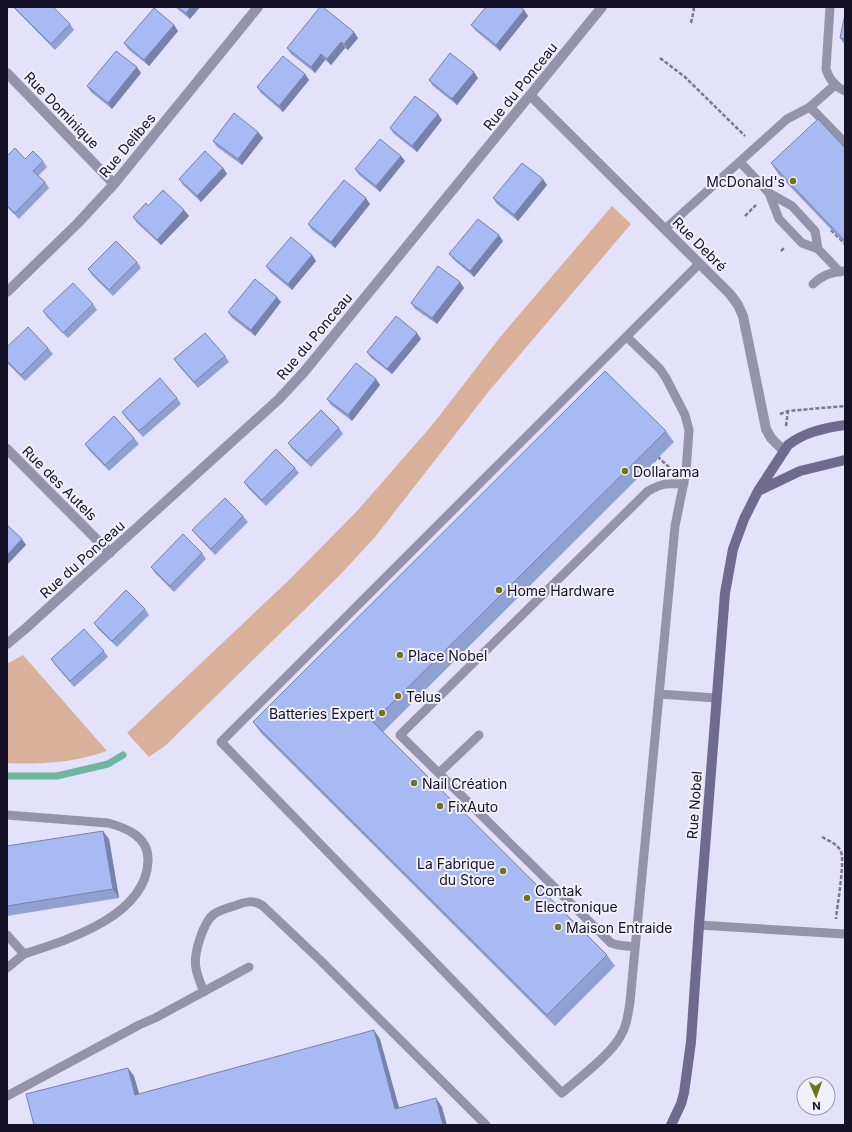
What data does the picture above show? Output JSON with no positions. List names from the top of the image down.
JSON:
{
  "streets": {
    "street": [
      "Rue du Ponceau",
      "Rue Dominique",
      "Rue Delibes",
      "Rue Debré",
      "Rue des Autels",
      "Rue Nobel"
    ]
  },
  "crossings": [
    ["Rue du Ponceau", "Rue Debré"],
    ["Rue du Ponceau", "Rue des Autels"],
    ["Rue Dominique", "Rue Delibes"],
    ["Rue Debré", "Rue Nobel"]
  ],
  "places": [
    "McDonald's",
    "Dollarama",
    "Home Hardware",
    "Place Nobel",
    "Telus",
    "Batteries Expert",
    "Nail Création",
    "FixAuto",
    "La Fabrique du Store",
    "Contak Electronique",
    "Maison Entraide"
  ],
  "north": "bottom"
}
